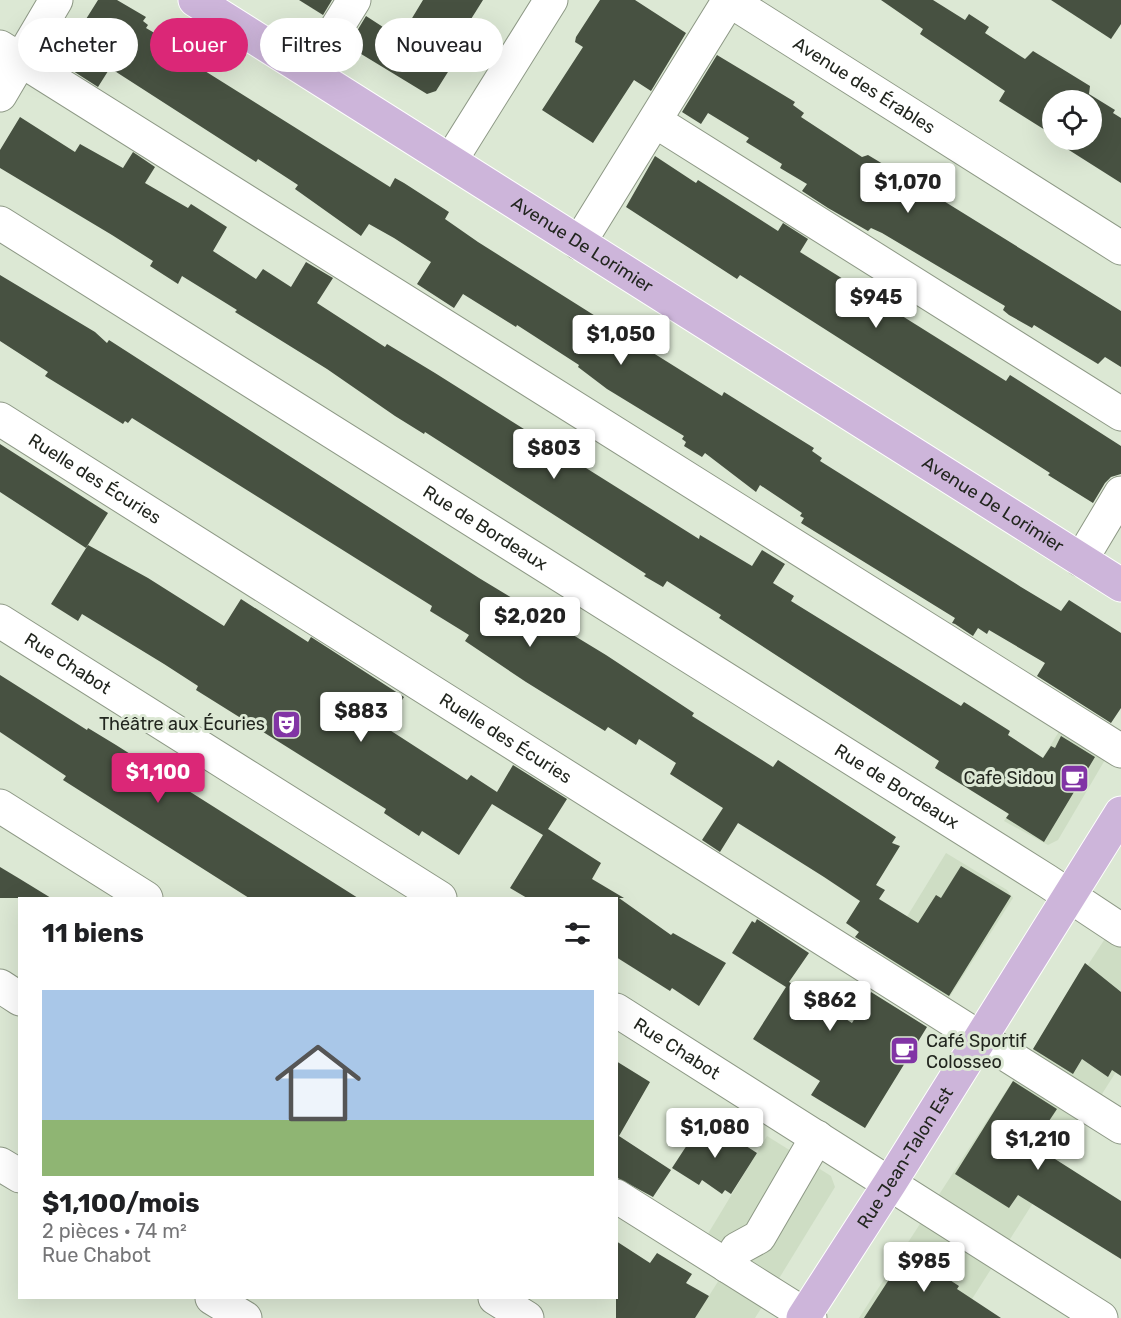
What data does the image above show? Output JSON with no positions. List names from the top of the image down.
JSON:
{
  "streets": {
    "main road": ["Avenue De Lorimier", "Rue Jean-Talon Est"],
    "street": [
      "Avenue des Érables",
      "Ruelle des Écuries",
      "Rue de Bordeaux",
      "Rue Chabot"
    ]
  },
  "crossings": [
    ["Ruelle des Écuries", "Rue Jean-Talon Est"],
    ["Rue de Bordeaux", "Rue Jean-Talon Est"],
    ["Rue Chabot", "Rue Jean-Talon Est"]
  ],
  "places": {
    "theatre": ["Théâtre aux Écuries"],
    "cafe": ["Cafe Sidou", "Café Sportif Colosseo"]
  },
  "page": {
    "chip": [
      "Acheter",
      "Louer",
      "Filtres",
      "Nouveau"
    ],
    "price": [
      "$1,070",
      "$945",
      "$1,050",
      "$803",
      "$2,020",
      "$883",
      "$1,100",
      "$862",
      "$1,080",
      "$1,210",
      "$985"
    ],
    "heading": "11 biens",
    "list": [
      {
        "name": "$1,100/mois",
        "note": "2 pièces · 74 m² · Rue Chabot"
      }
    ]
  }
}
